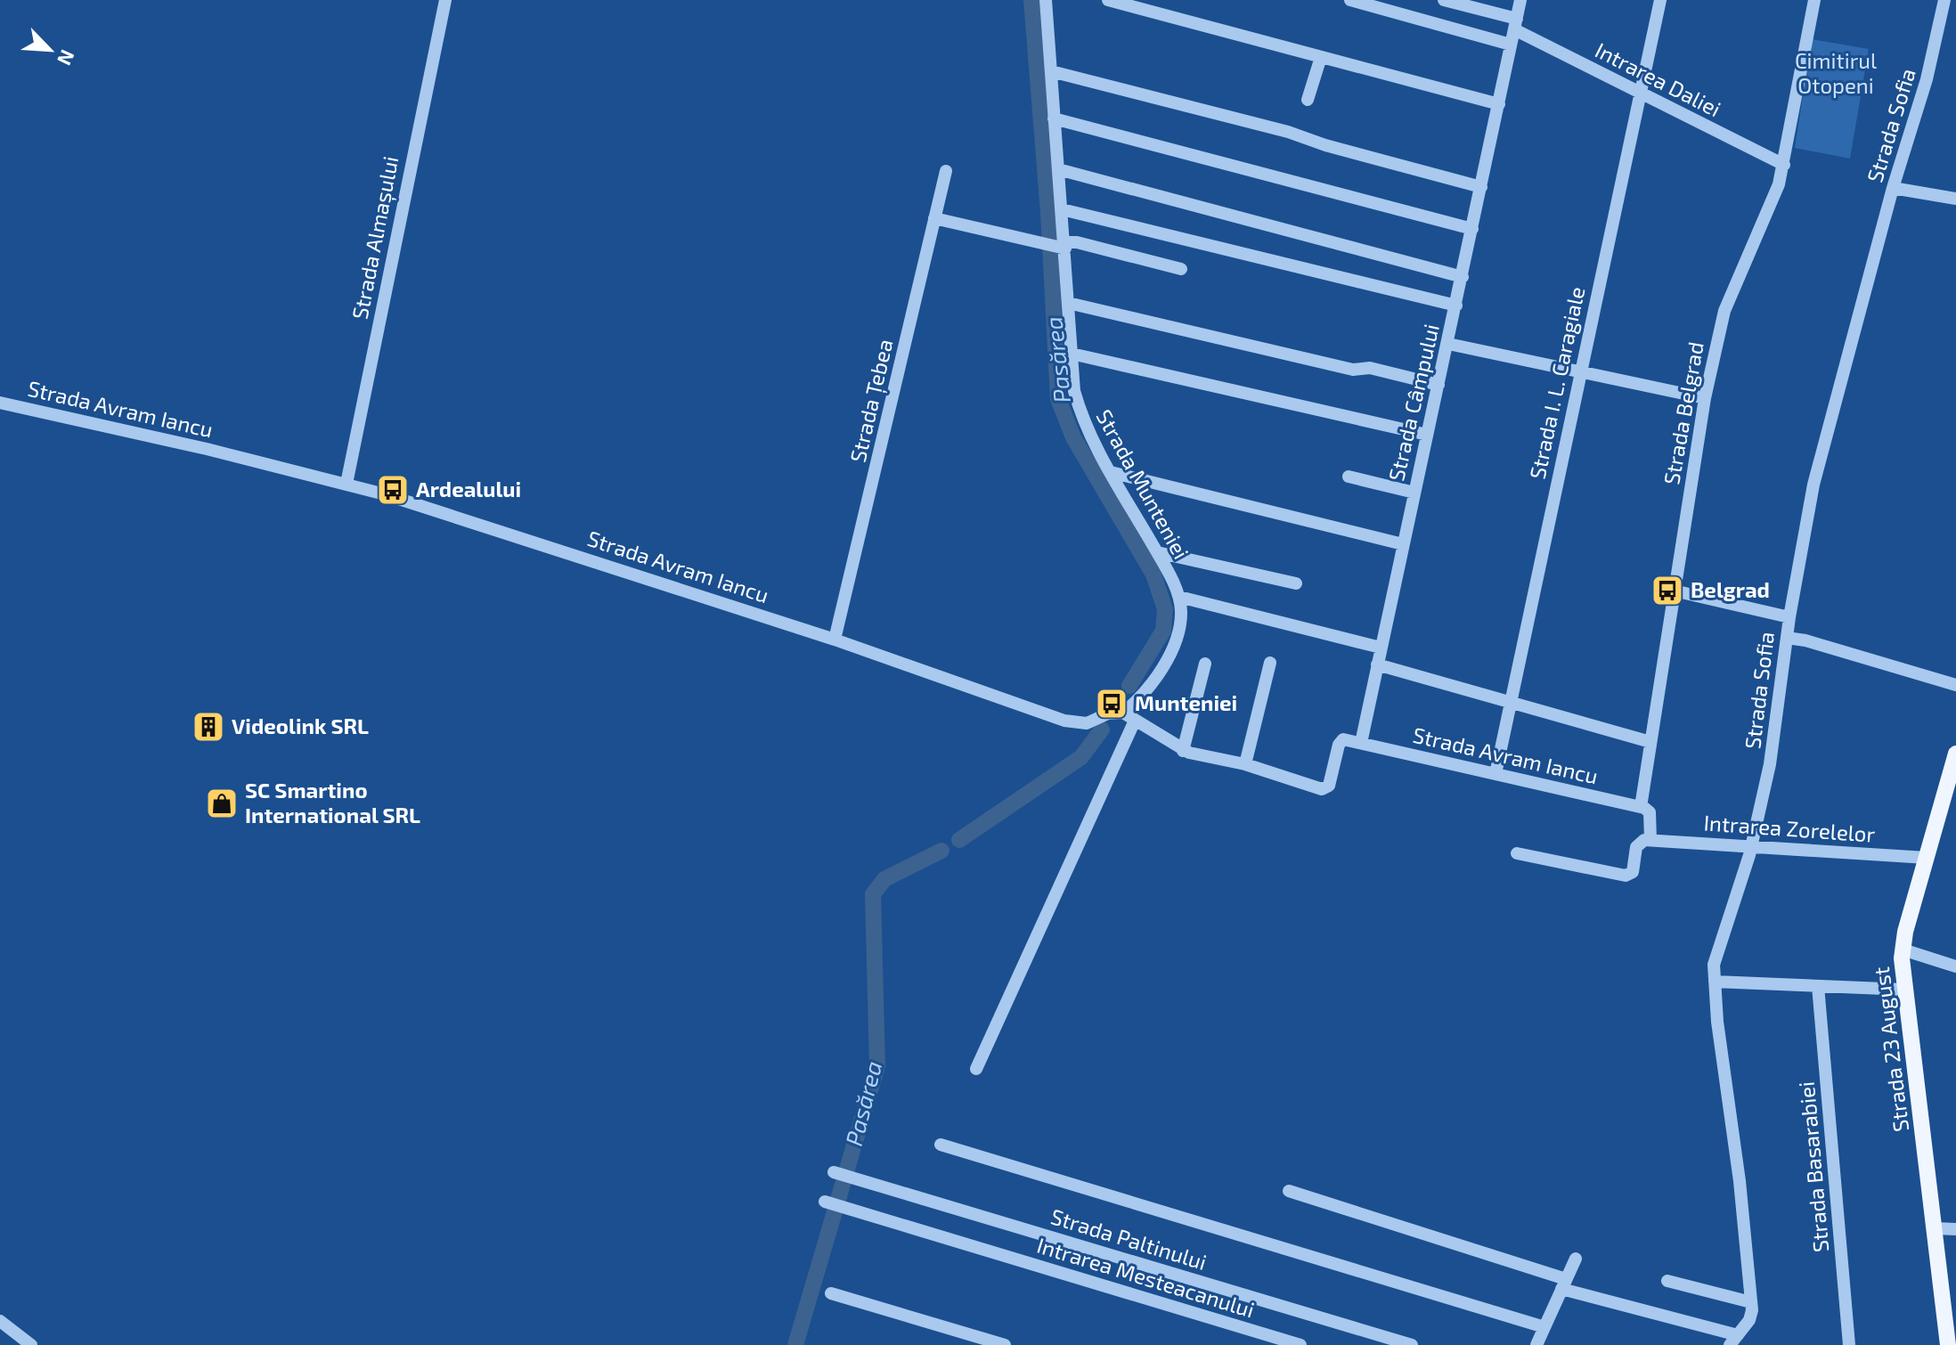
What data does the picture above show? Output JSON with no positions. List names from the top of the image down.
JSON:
{
  "streets": {
    "main road": ["Strada 23 August"],
    "street": [
      "Intrarea Daliei",
      "Strada Sofia",
      "Strada Almașului",
      "Strada I. L. Caragiale",
      "Strada Țebea",
      "Strada Câmpului",
      "Strada Avram Iancu",
      "Strada Belgrad",
      "Strada Munteniei",
      "Intrarea Zorelelor",
      "Strada Basarabiei",
      "Strada Paltinului",
      "Intrarea Mesteacanului"
    ]
  },
  "crossings": [
    ["Intrarea Daliei", "Strada I. L. Caragiale"],
    ["Intrarea Daliei", "Strada Câmpului"],
    ["Intrarea Daliei", "Strada Belgrad"],
    ["Strada Sofia", "Intrarea Zorelelor"],
    ["Strada Almașului", "Strada Avram Iancu"],
    ["Strada I. L. Caragiale", "Strada Avram Iancu"],
    ["Strada Țebea", "Strada Avram Iancu"],
    ["Strada Câmpului", "Strada Avram Iancu"],
    ["Strada Avram Iancu", "Strada Belgrad"],
    ["Strada Avram Iancu", "Strada Munteniei"],
    ["Strada Belgrad", "Intrarea Zorelelor"],
    ["Intrarea Zorelelor", "Strada 23 August"]
  ],
  "water": ["Pasărea"],
  "parks": ["Cimitirul Otopeni"],
  "places": {
    "bus stop": ["Ardealului", "Belgrad", "Munteniei"],
    "building": ["Videolink SRL"],
    "shop": ["SC Smartino International SRL"]
  },
  "north": "bottom right"
}
